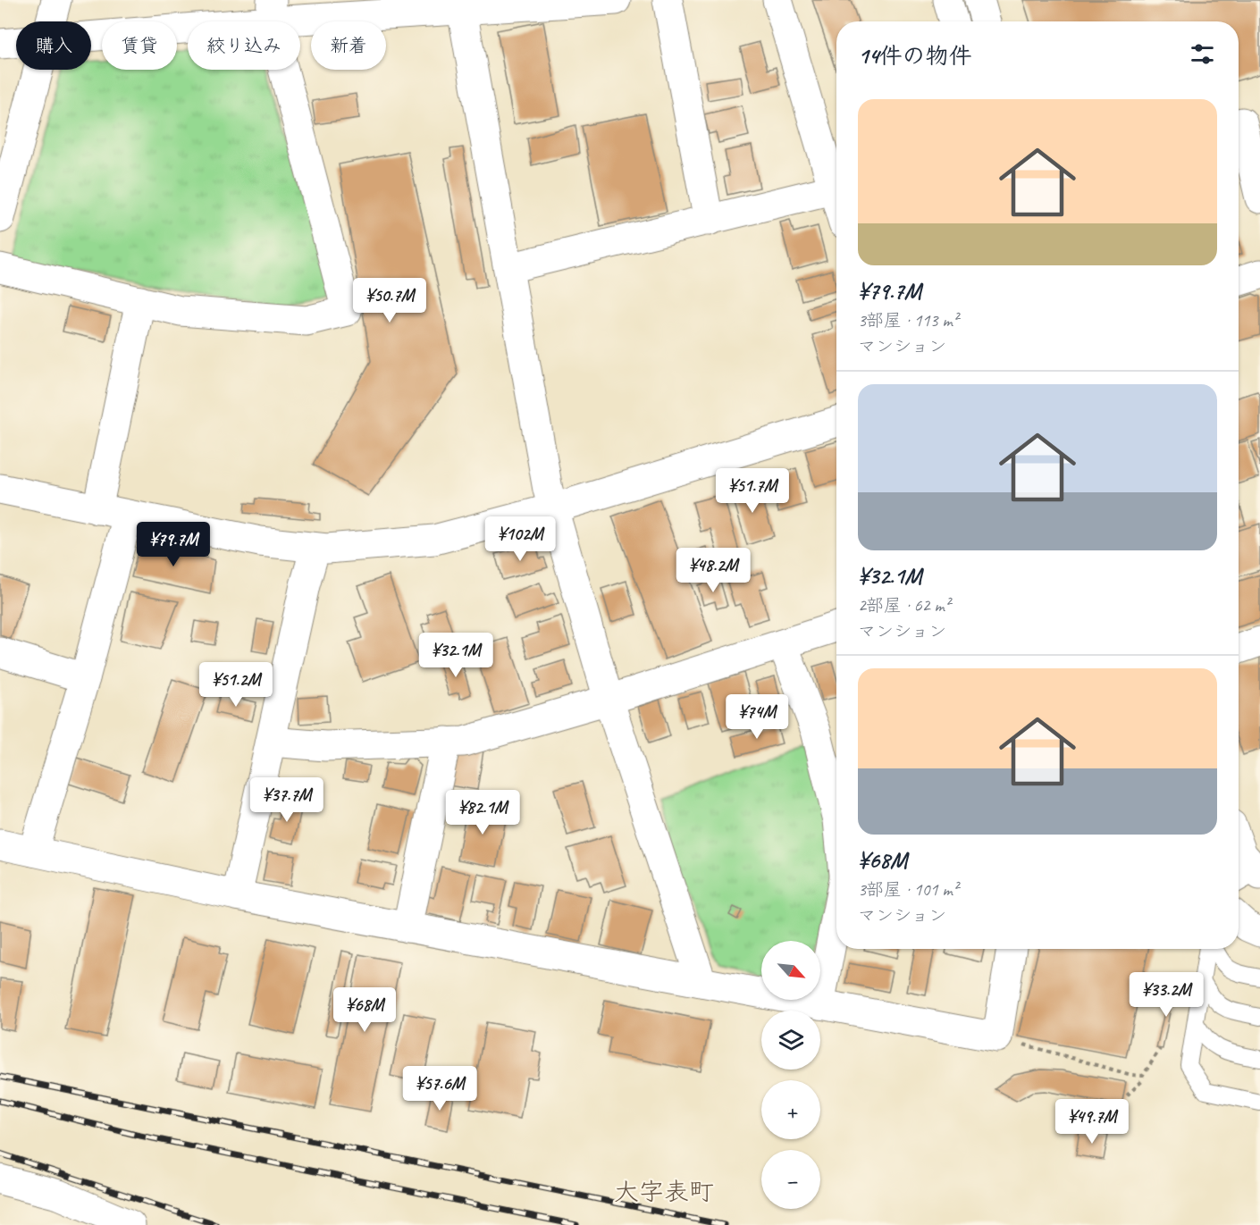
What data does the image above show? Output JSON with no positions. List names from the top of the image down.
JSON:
{
  "districts": ["大字表町"],
  "north": "bottom right",
  "page": {
    "chip": [
      "購入",
      "賃貸",
      "絞り込み",
      "新着"
    ],
    "heading": "14件の物件",
    "list": [
      {
        "name": "¥79.7M",
        "note": "3部屋 · 113 m² · マンション"
      },
      {
        "name": "¥32.1M",
        "note": "2部屋 · 62 m² · マンション"
      },
      {
        "name": "¥68M",
        "note": "3部屋 · 101 m² · マンション"
      }
    ],
    "price": [
      "¥50.7M",
      "¥51.7M",
      "¥102M",
      "¥79.7M",
      "¥48.2M",
      "¥32.1M",
      "¥51.2M",
      "¥74M",
      "¥37.7M",
      "¥82.1M",
      "¥33.2M",
      "¥68M",
      "¥57.6M",
      "¥49.7M"
    ],
    "map_buttons": ["+", "−"]
  }
}
